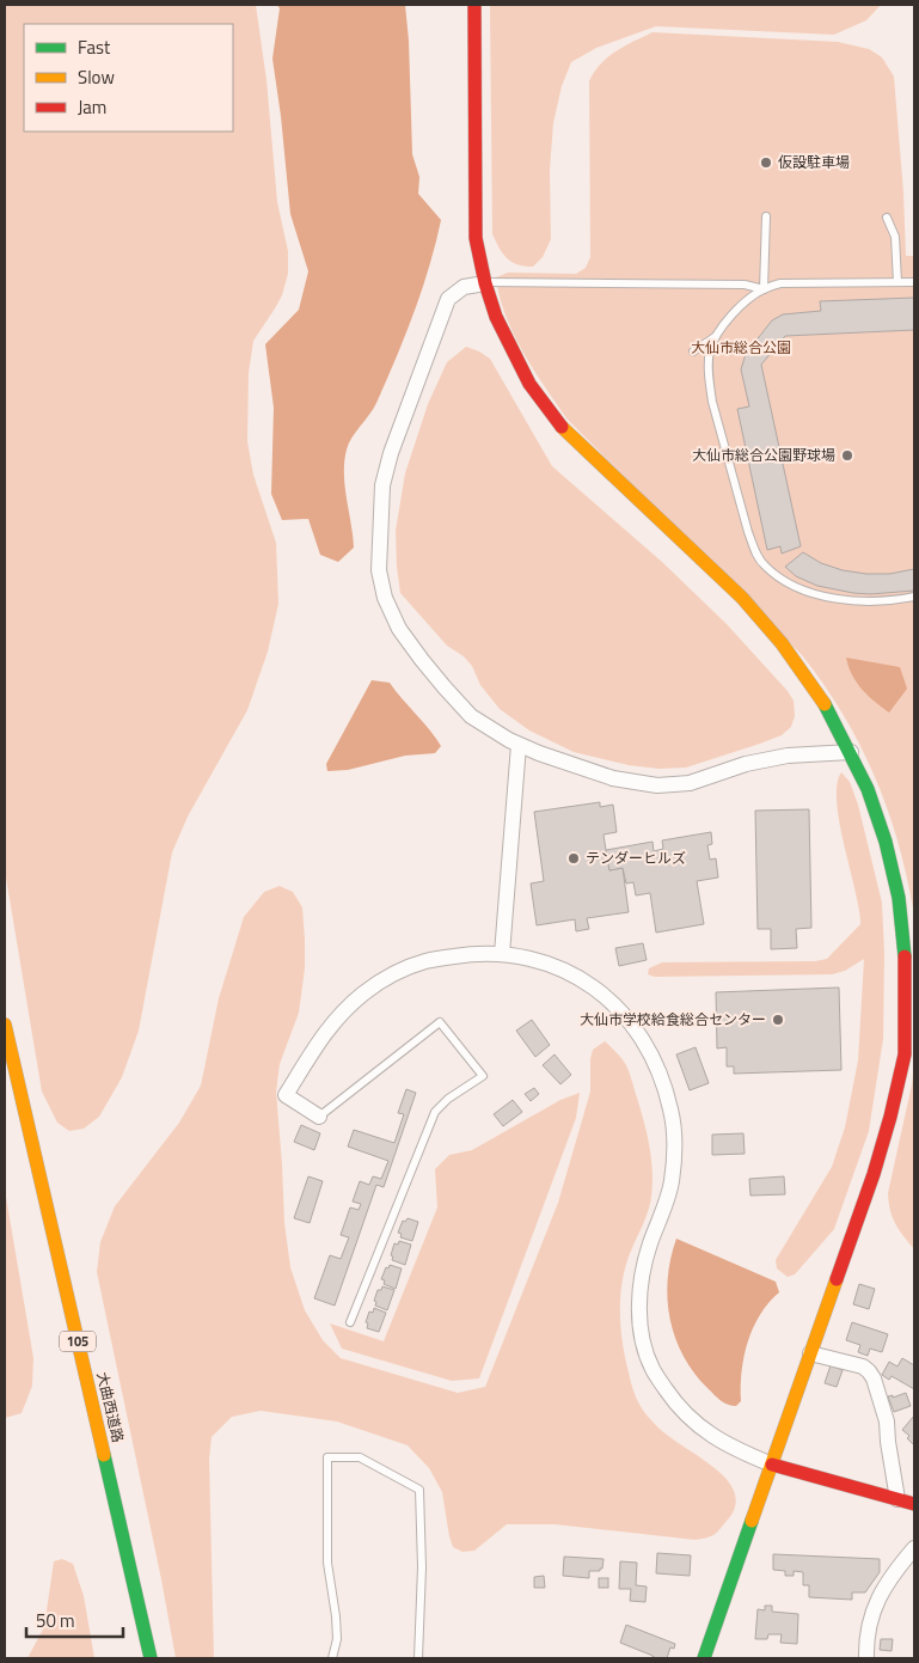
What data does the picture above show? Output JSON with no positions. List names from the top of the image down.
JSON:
{
  "streets": {
    "main road": ["105", "大曲西道路"]
  },
  "parks": ["大仙市総合公園"],
  "places": [
    "仮設駐車場",
    "大仙市総合公園野球場",
    "テンダーヒルズ",
    "大仙市学校給食総合センター"
  ],
  "legend": ["Fast", "Slow", "Jam"],
  "scale_bar": "50 m"
}
